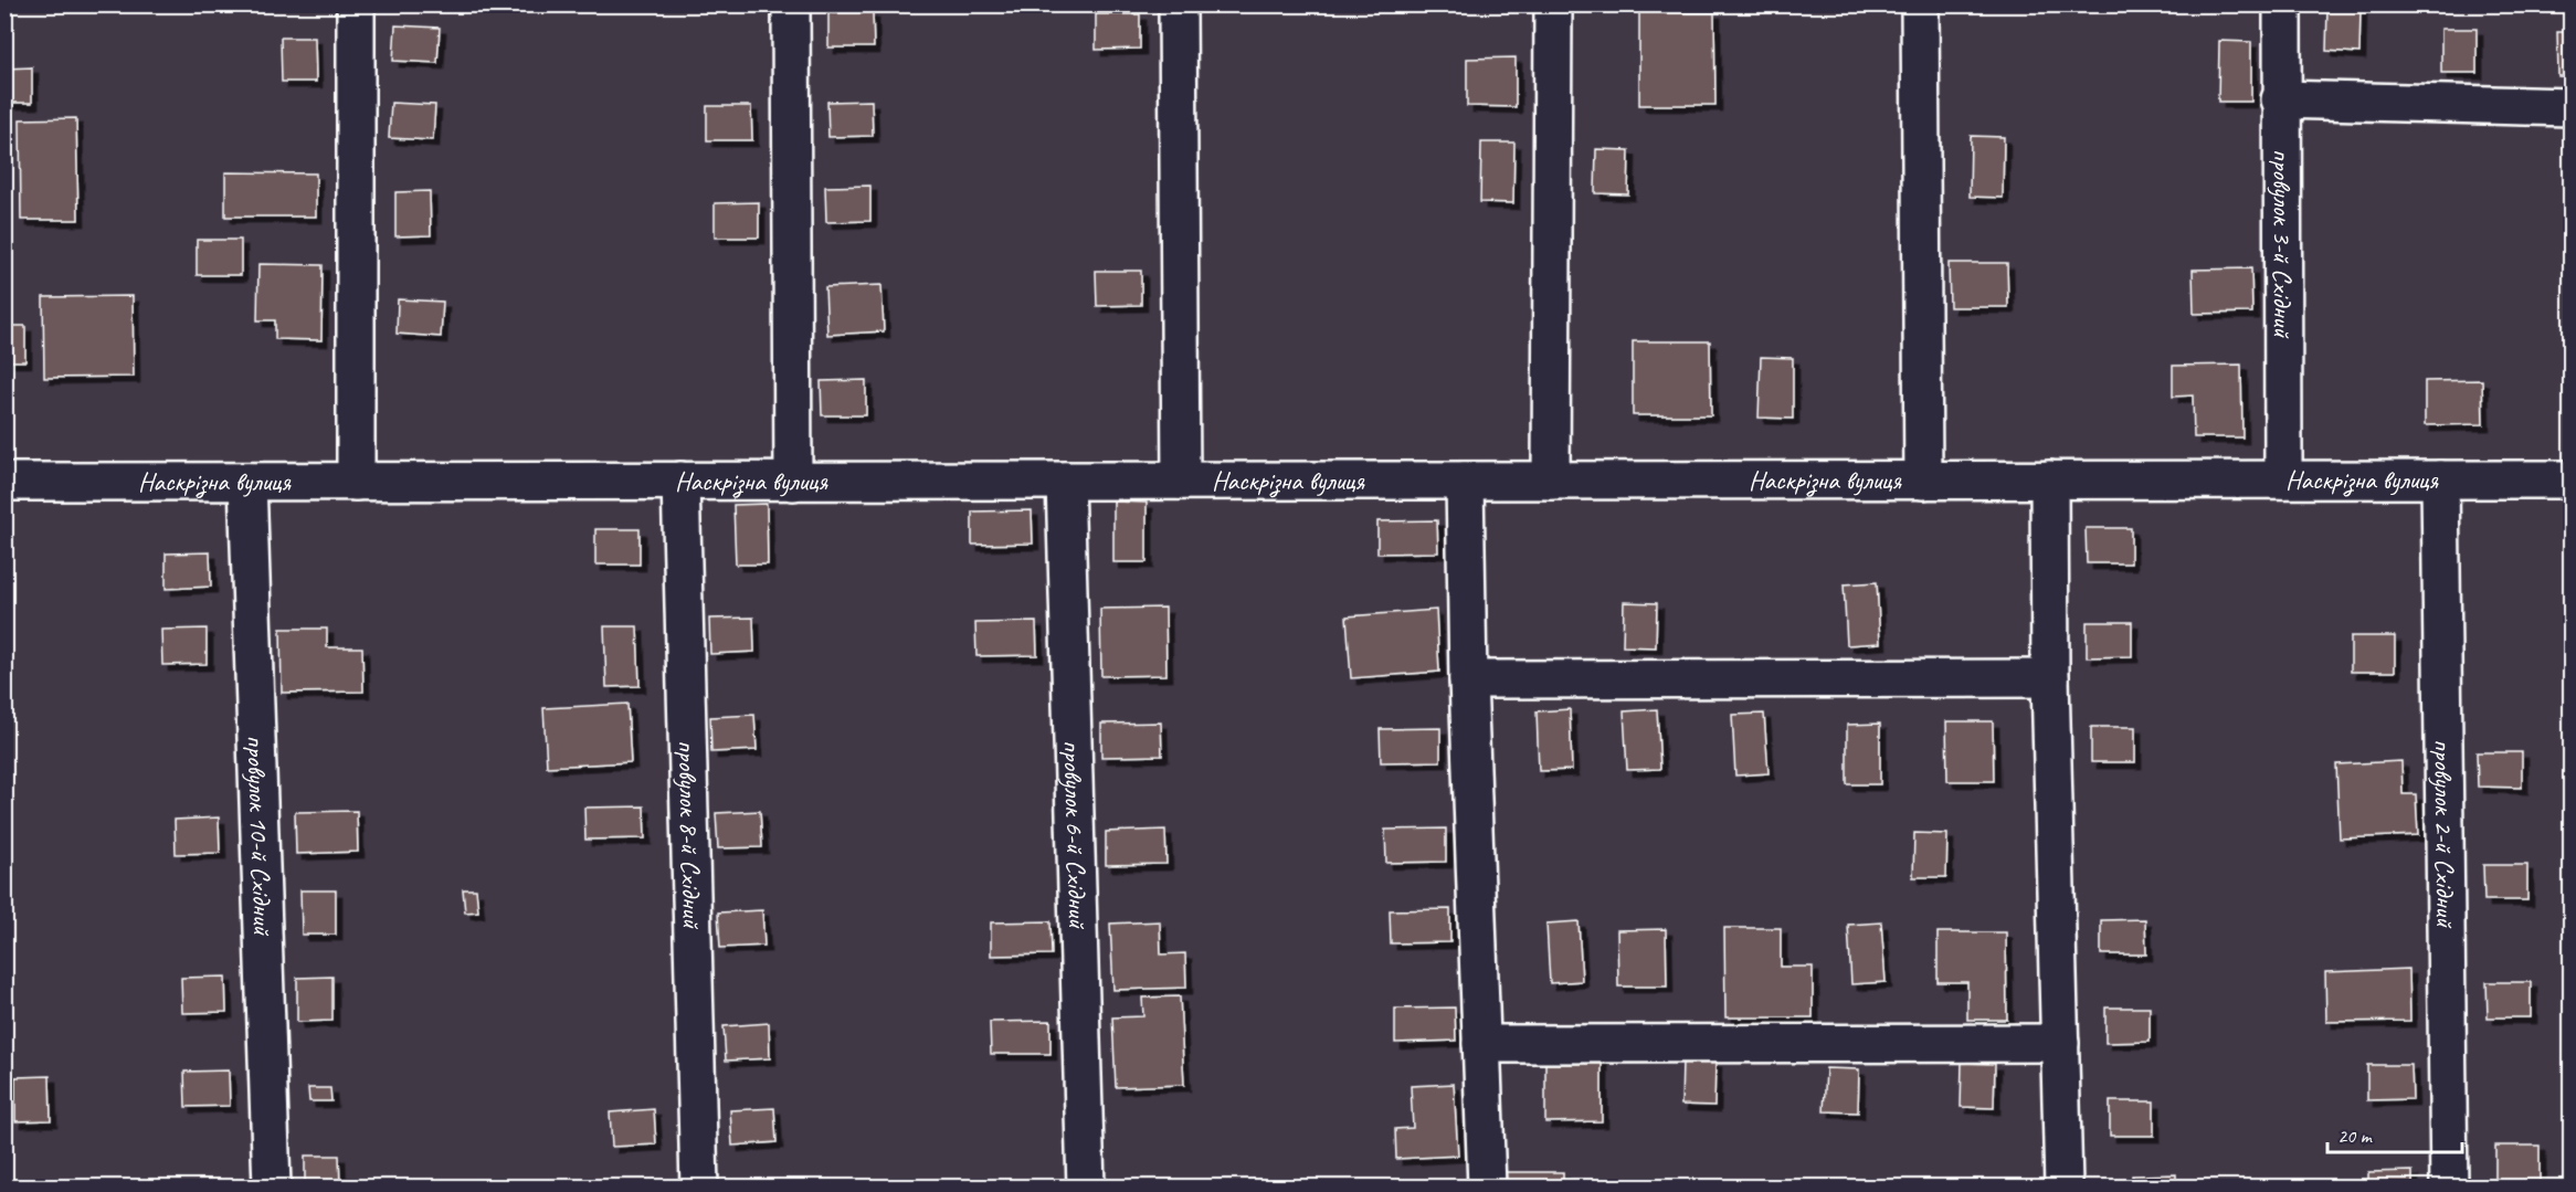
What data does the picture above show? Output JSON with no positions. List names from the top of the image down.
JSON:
{
  "streets": {
    "street": [
      "провулок 3-й Східний",
      "Наскрізна вулиця",
      "провулок 2-й Східний",
      "провулок 10-й Східний",
      "провулок 8-й Східний",
      "провулок 6-й Східний"
    ]
  },
  "crossings": [
    ["провулок 3-й Східний", "Наскрізна вулиця"],
    ["Наскрізна вулиця", "провулок 2-й Східний"],
    ["Наскрізна вулиця", "провулок 10-й Східний"],
    ["Наскрізна вулиця", "провулок 8-й Східний"],
    ["Наскрізна вулиця", "провулок 6-й Східний"]
  ],
  "scale_bar": "20 m"
}
